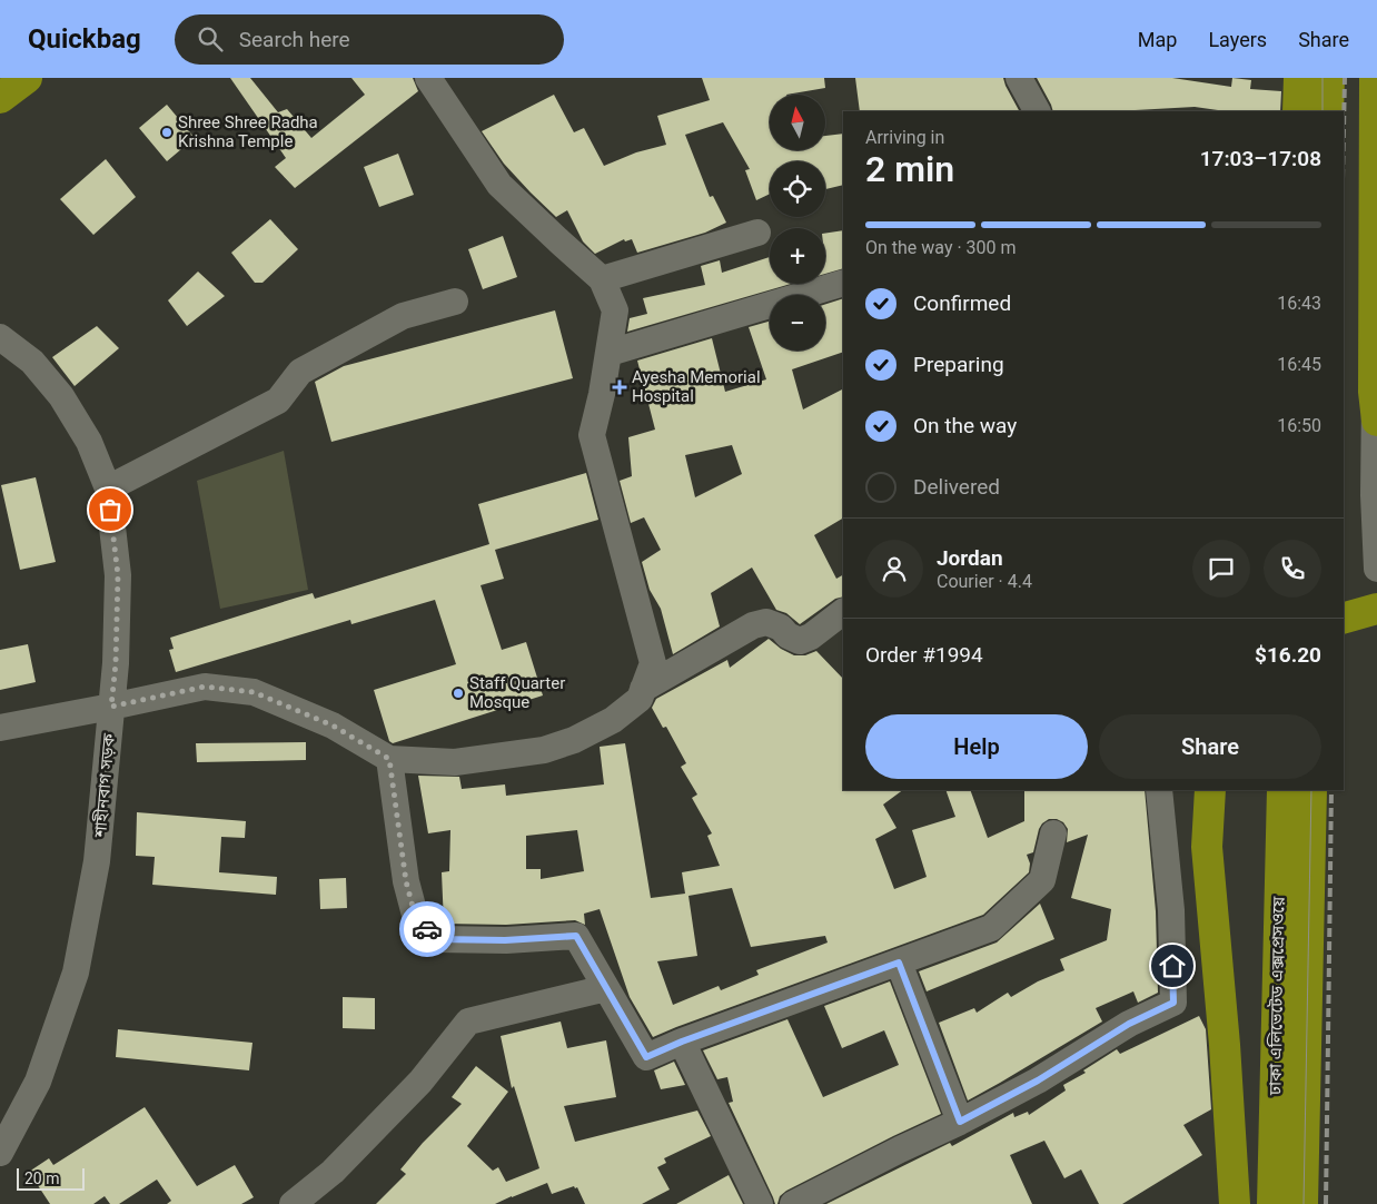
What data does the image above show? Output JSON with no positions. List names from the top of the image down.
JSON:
{
  "streets": {
    "highway": ["ঢাকা এলিভেটেড এক্সপ্রেসওয়ে"],
    "street": ["শাহীনবাগ সড়ক"]
  },
  "places": {
    "other": ["Shree Shree Radha Krishna Temple", "Staff Quarter Mosque"],
    "health": ["Ayesha Memorial Hospital"]
  },
  "scale_bar": "20 m",
  "north": "top",
  "page": {
    "header": "Quickbag",
    "search": "Search here",
    "nav": ["Map", "Layers", "Share"],
    "map_buttons": ["+", "−"],
    "heading": ["2 min", "Arriving in", "17:03–17:08"],
    "panel": [
      "Jordan",
      "Courier · 4.4",
      "Order #1994",
      "$16.20"
    ],
    "bar": "On the way · 300 m",
    "list": [
      ["Confirmed", "16:43"],
      ["Preparing", "16:45"],
      ["On the way", "16:50"],
      "Delivered"
    ],
    "buttons": ["Help", "Share"],
    "scale": "20 m"
  }
}
